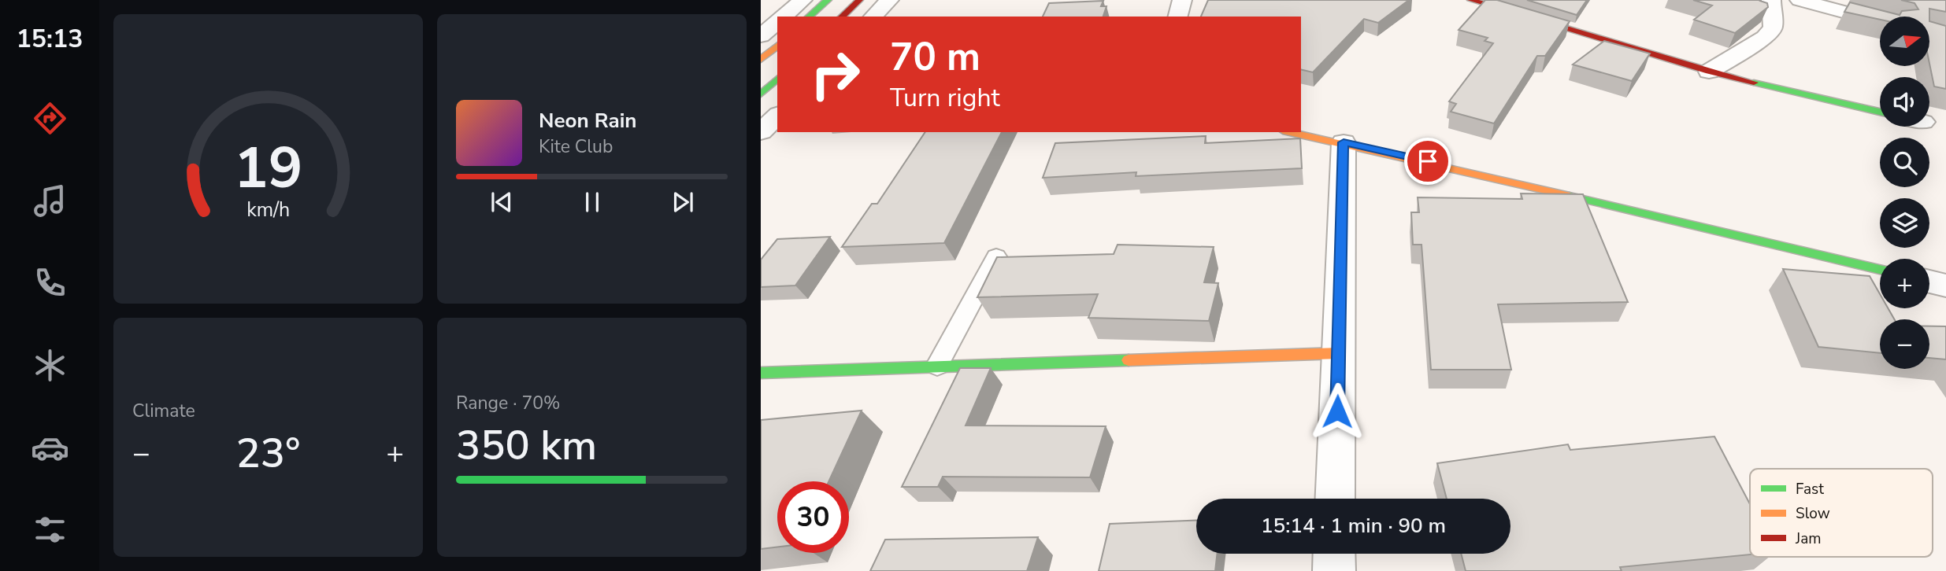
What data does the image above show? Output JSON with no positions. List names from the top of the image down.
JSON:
{
  "legend": ["Fast", "Slow", "Jam"],
  "north": "right",
  "page": {
    "tabs": "15:13",
    "map_buttons": ["+", "−"],
    "turn": ["70 m", "Turn right"],
    "song": ["Neon Rain", "Kite Club"],
    "tile": [
      "Climate",
      ["Range · 70%", "350 km"]
    ],
    "heat": ["−", "23°", "+"],
    "limit": "30",
    "trip": "15:14 · 1 min · 90 m",
    "gauge": ["19", "km/h"]
  }
}
